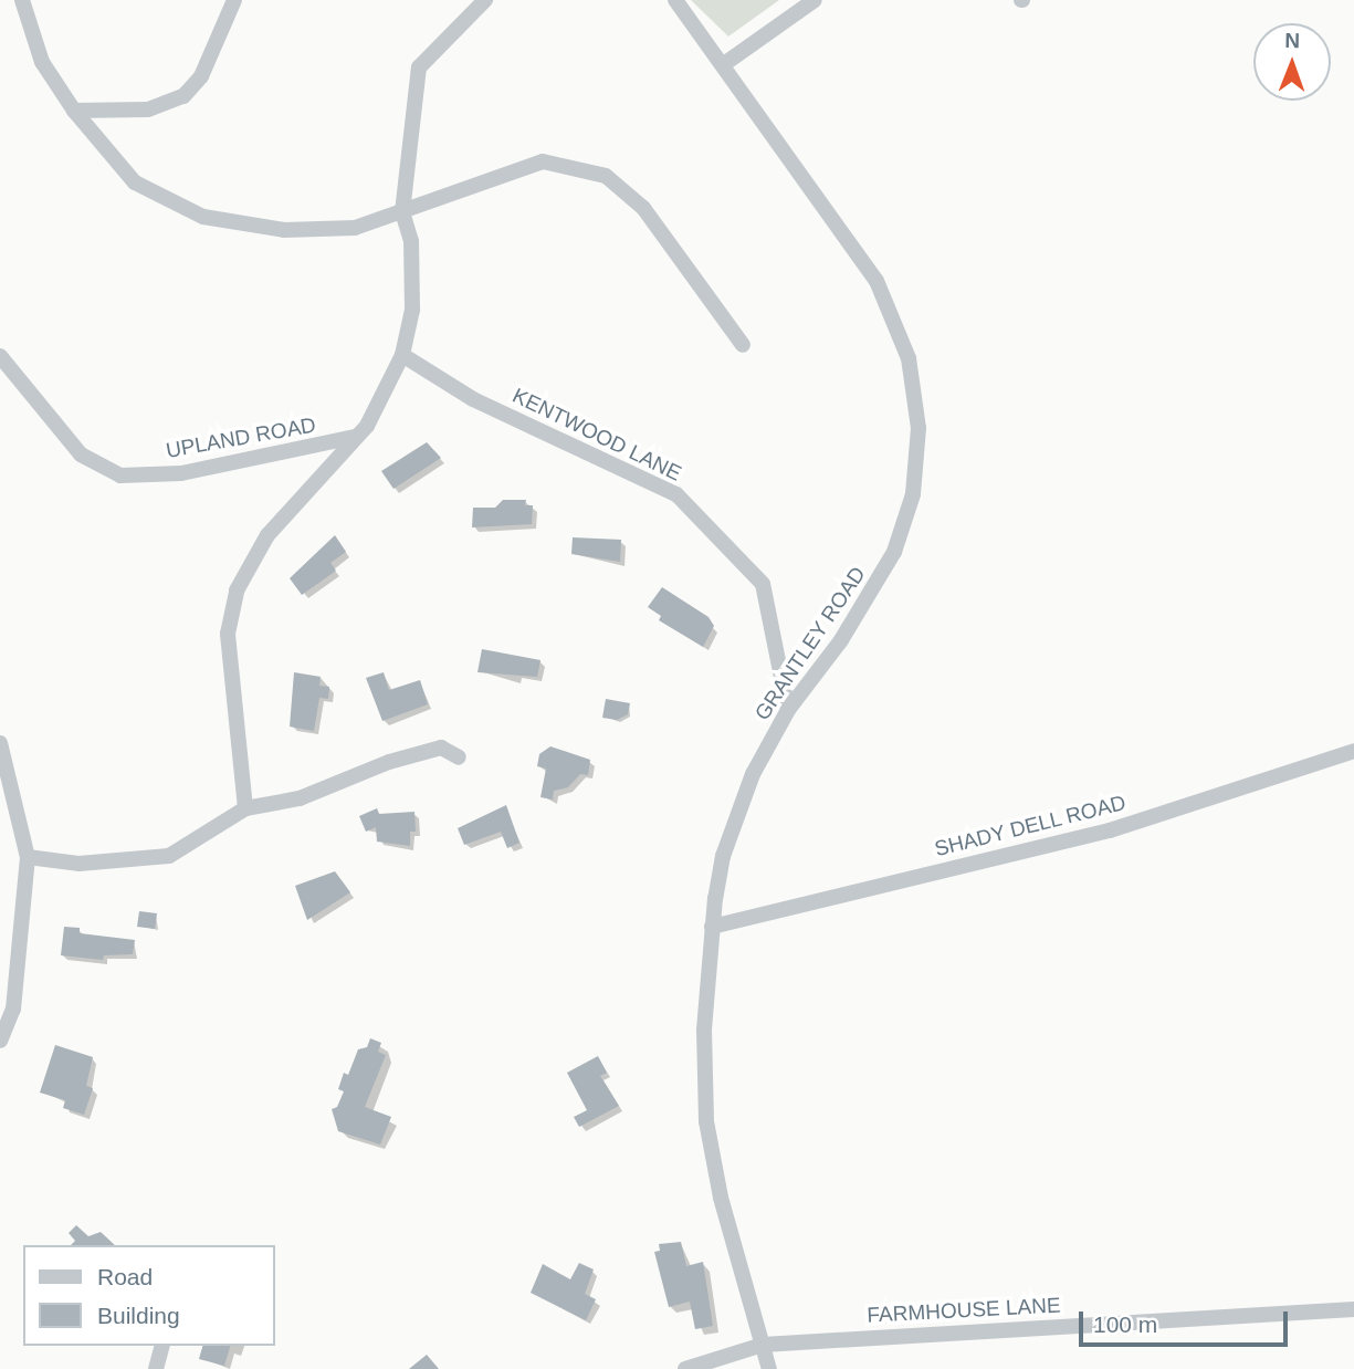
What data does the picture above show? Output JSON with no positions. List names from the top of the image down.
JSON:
{
  "streets": {
    "street": [
      "KENTWOOD LANE",
      "UPLAND ROAD",
      "GRANTLEY ROAD",
      "SHADY DELL ROAD",
      "FARMHOUSE LANE"
    ]
  },
  "crossings": [
    ["KENTWOOD LANE", "GRANTLEY ROAD"],
    ["GRANTLEY ROAD", "SHADY DELL ROAD"],
    ["GRANTLEY ROAD", "FARMHOUSE LANE"]
  ],
  "legend": ["Road", "Building"],
  "scale_bar": "100 m",
  "north": "top"
}
